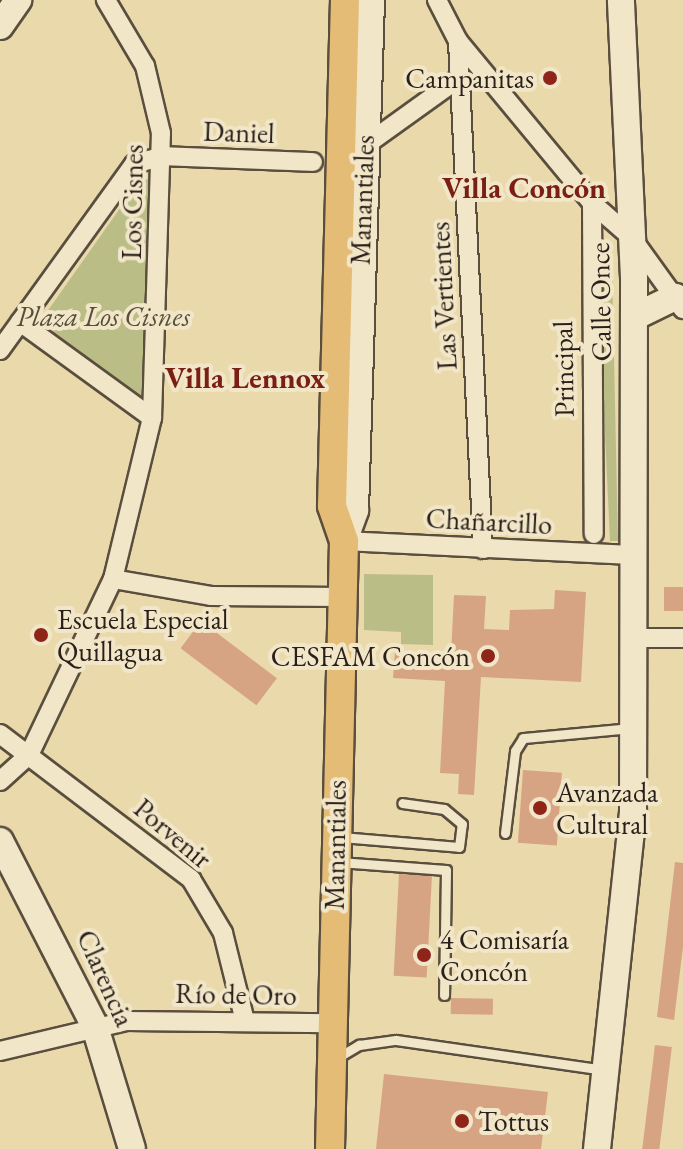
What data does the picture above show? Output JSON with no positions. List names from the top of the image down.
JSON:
{
  "streets": {
    "main road": ["Manantiales"],
    "street": [
      "Daniel",
      "Los Cisnes",
      "Las Vertientes",
      "Calle Once",
      "Principal",
      "Chañarcillo",
      "Porvenir",
      "Clarencia",
      "Río de Oro"
    ]
  },
  "crossings": [
    ["Daniel", "Los Cisnes"],
    ["Manantiales", "Chañarcillo"],
    ["Manantiales", "Río de Oro"],
    ["Los Cisnes", "Porvenir"],
    ["Las Vertientes", "Chañarcillo"],
    ["Calle Once", "Chañarcillo"],
    ["Porvenir", "Río de Oro"],
    ["Clarencia", "Río de Oro"]
  ],
  "districts": ["Villa Concón", "Villa Lennox"],
  "parks": ["Plaza Los Cisnes"],
  "places": [
    "Campanitas",
    "Escuela Especial Quillagua",
    "CESFAM Concón",
    "Avanzada Cultural",
    "4 Comisaría Concón",
    "Tottus"
  ]
}
